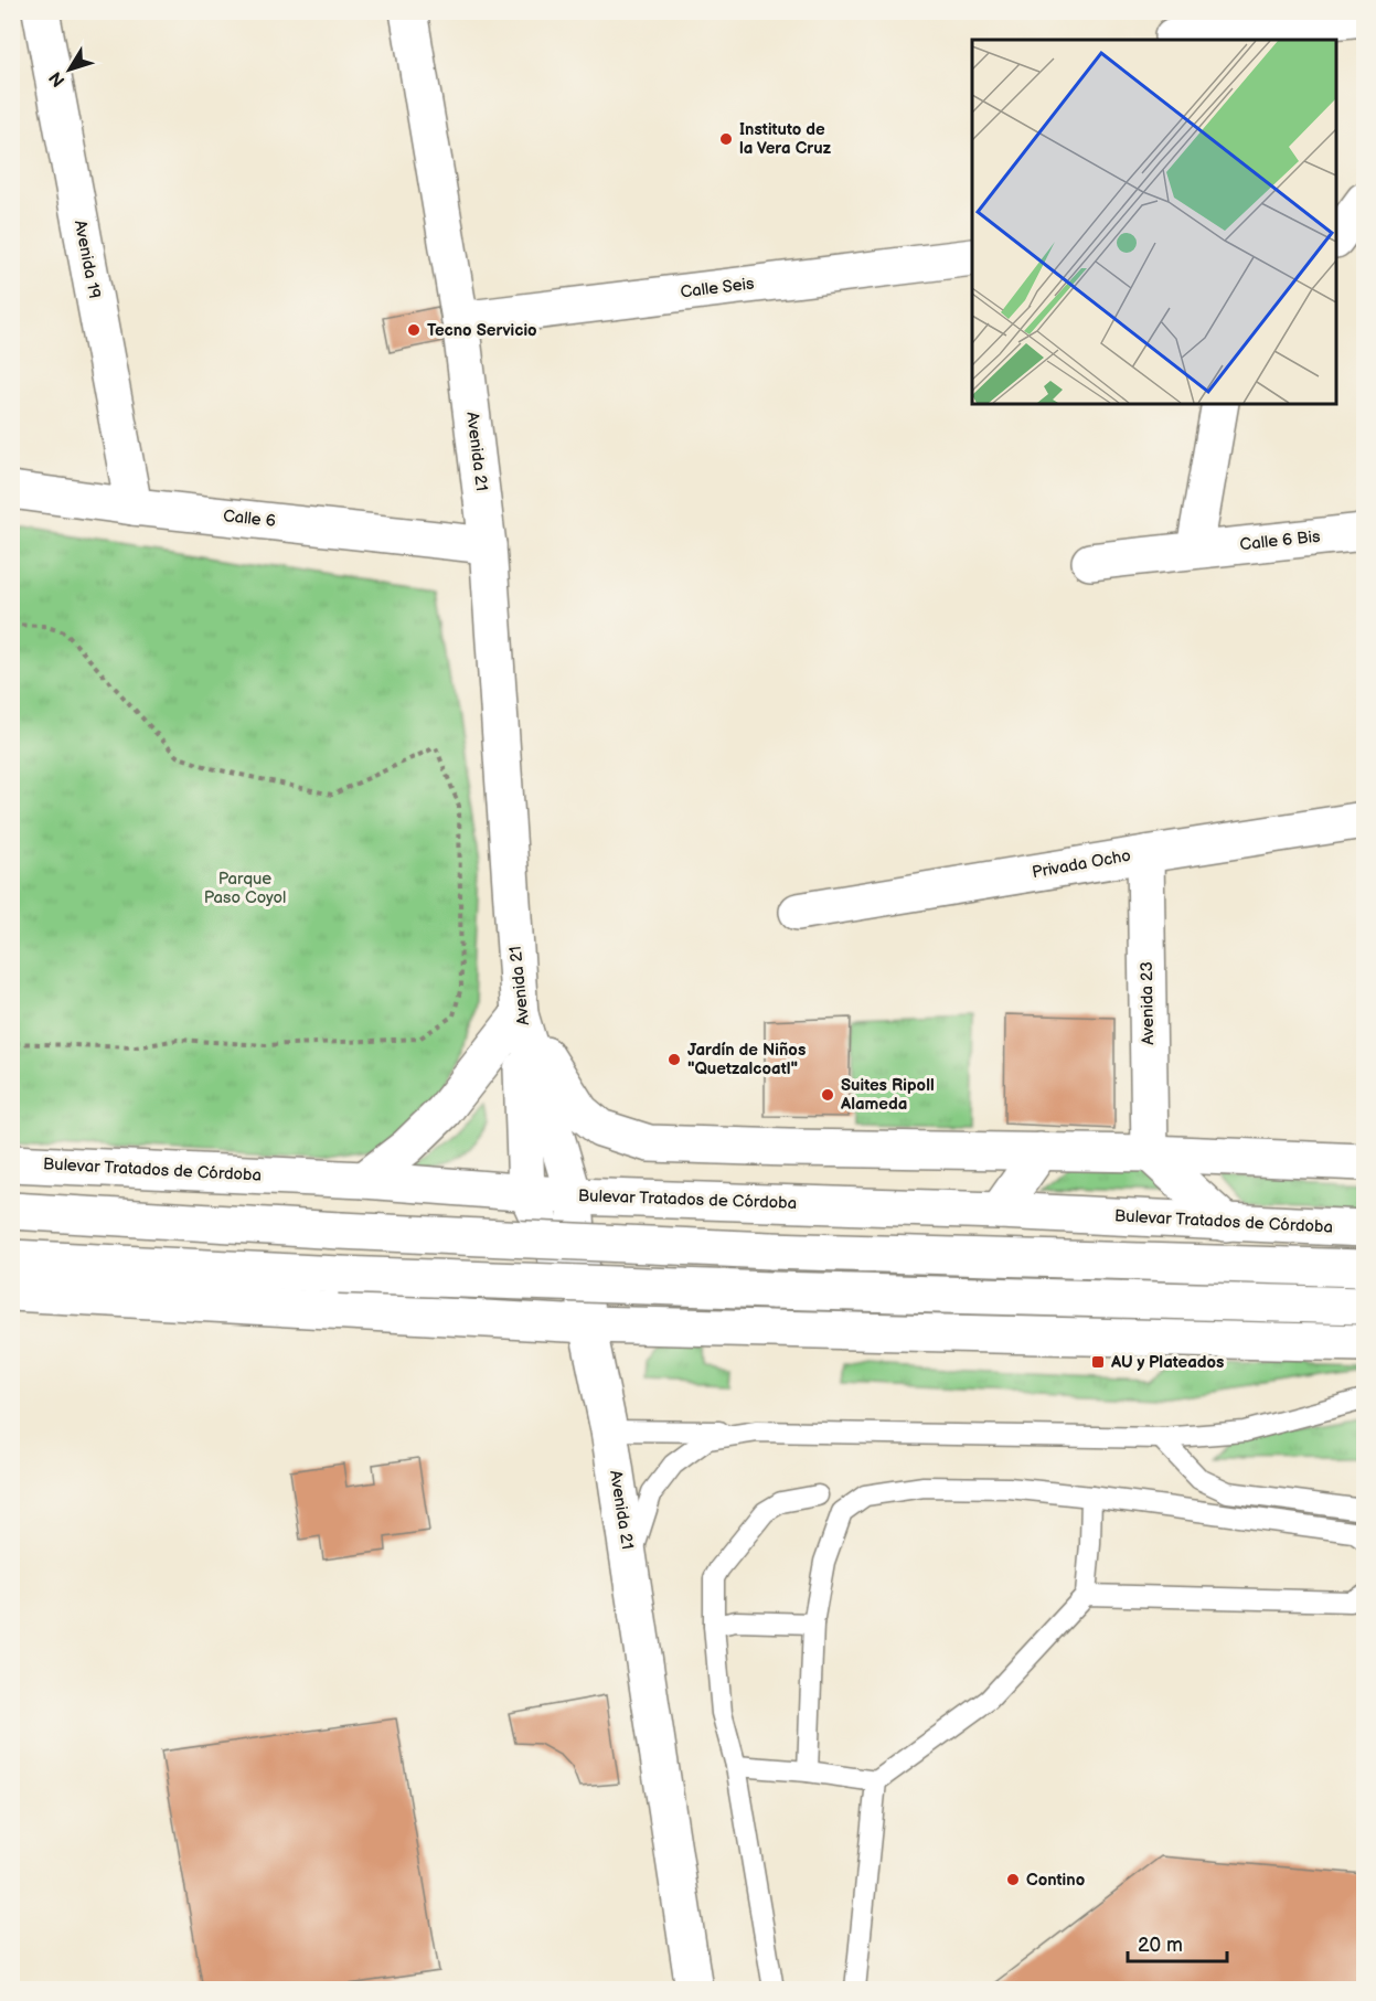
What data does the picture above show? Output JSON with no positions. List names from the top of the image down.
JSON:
{
  "streets": {
    "street": [
      "Avenida 19",
      "Calle Seis",
      "Avenida 21",
      "Calle 6",
      "Calle 6 Bis",
      "Privada Ocho",
      "Avenida 23",
      "Bulevar Tratados de Córdoba"
    ]
  },
  "crossings": [
    ["Avenida 19", "Calle 6"],
    ["Calle Seis", "Avenida 21"],
    ["Avenida 21", "Calle 6"],
    ["Avenida 21", "Bulevar Tratados de Córdoba"],
    ["Privada Ocho", "Avenida 23"]
  ],
  "parks": ["Parque Paso Coyol"],
  "places": {
    "other": [
      "Instituto de la Vera Cruz",
      "Tecno Servicio",
      "Jardín de Niños \"Quetzalcoatl\"",
      "Suites Ripoll Alameda",
      "Contino"
    ],
    "transit": ["AU y Plateados"]
  },
  "scale_bar": "20 m",
  "north": "bottom left"
}
